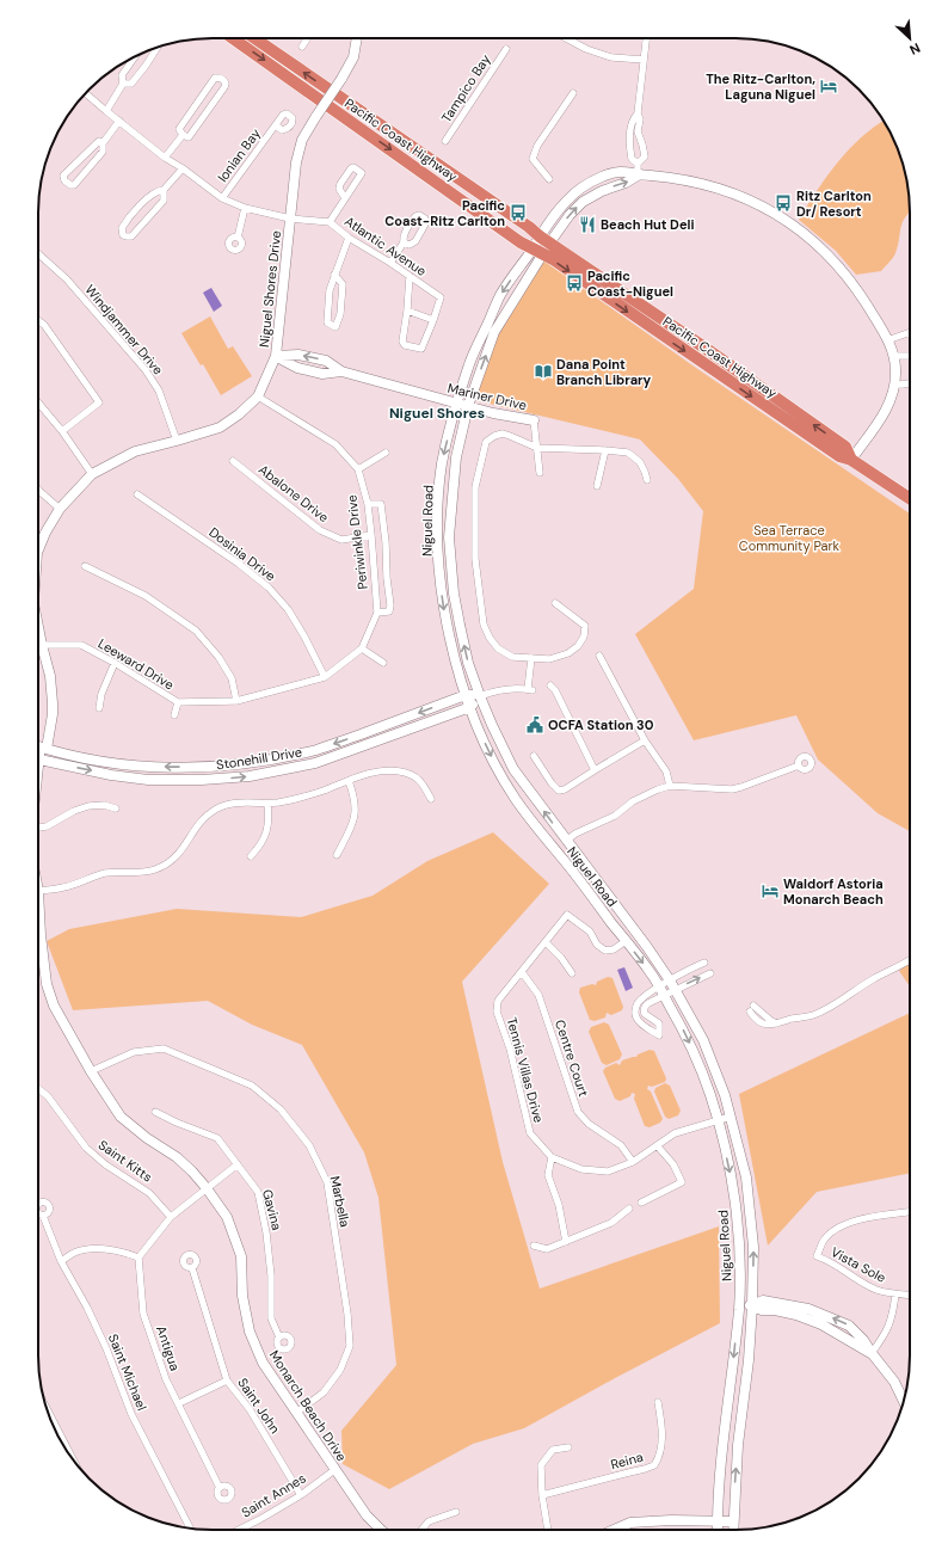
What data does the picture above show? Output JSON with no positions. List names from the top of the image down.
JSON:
{
  "streets": {
    "highway": ["Pacific Coast Highway"],
    "main road": [
      "Niguel Shores Drive",
      "Mariner Drive",
      "Niguel Road",
      "Stonehill Drive",
      "Monarch Beach Drive"
    ],
    "street": [
      "Tampico Bay",
      "Ionian Bay",
      "Atlantic Avenue",
      "Windjammer Drive",
      "Abalone Drive",
      "Periwinkle Drive",
      "Dosinia Drive",
      "Leeward Drive",
      "Centre Court",
      "Tennis Villas Drive",
      "Saint Kitts",
      "Marbella",
      "Gavina",
      "Vista Sole",
      "Antigua",
      "Saint Michael",
      "Saint John",
      "Reina",
      "Saint Annes"
    ]
  },
  "crossings": [
    ["Pacific Coast Highway", "Niguel Road"],
    ["Ionian Bay", "Atlantic Avenue"],
    ["Atlantic Avenue", "Niguel Shores Drive"],
    ["Niguel Shores Drive", "Windjammer Drive"],
    ["Niguel Shores Drive", "Mariner Drive"],
    ["Niguel Shores Drive", "Periwinkle Drive"],
    ["Niguel Shores Drive", "Leeward Drive"],
    ["Niguel Shores Drive", "Stonehill Drive"],
    ["Mariner Drive", "Niguel Road"],
    ["Abalone Drive", "Periwinkle Drive"],
    ["Niguel Road", "Stonehill Drive"],
    ["Niguel Road", "Tennis Villas Drive"],
    ["Periwinkle Drive", "Leeward Drive"],
    ["Dosinia Drive", "Leeward Drive"],
    ["Centre Court", "Tennis Villas Drive"],
    ["Marbella", "Monarch Beach Drive"],
    ["Saint John", "Saint Annes"],
    ["Monarch Beach Drive", "Saint Annes"]
  ],
  "districts": ["Niguel Shores"],
  "parks": ["Sea Terrace Community Park"],
  "places": {
    "hotel": ["The Ritz-Carlton, Laguna Niguel", "Waldorf Astoria Monarch Beach"],
    "bus stop": ["Ritz Carlton Dr/ Resort", "Pacific Coast-Ritz Carlton", "Pacific Coast-Niguel"],
    "restaurant": ["Beach Hut Deli"],
    "library": ["Dana Point Branch Library"],
    "public building": ["OCFA Station 30"]
  },
  "north": "bottom right"
}
